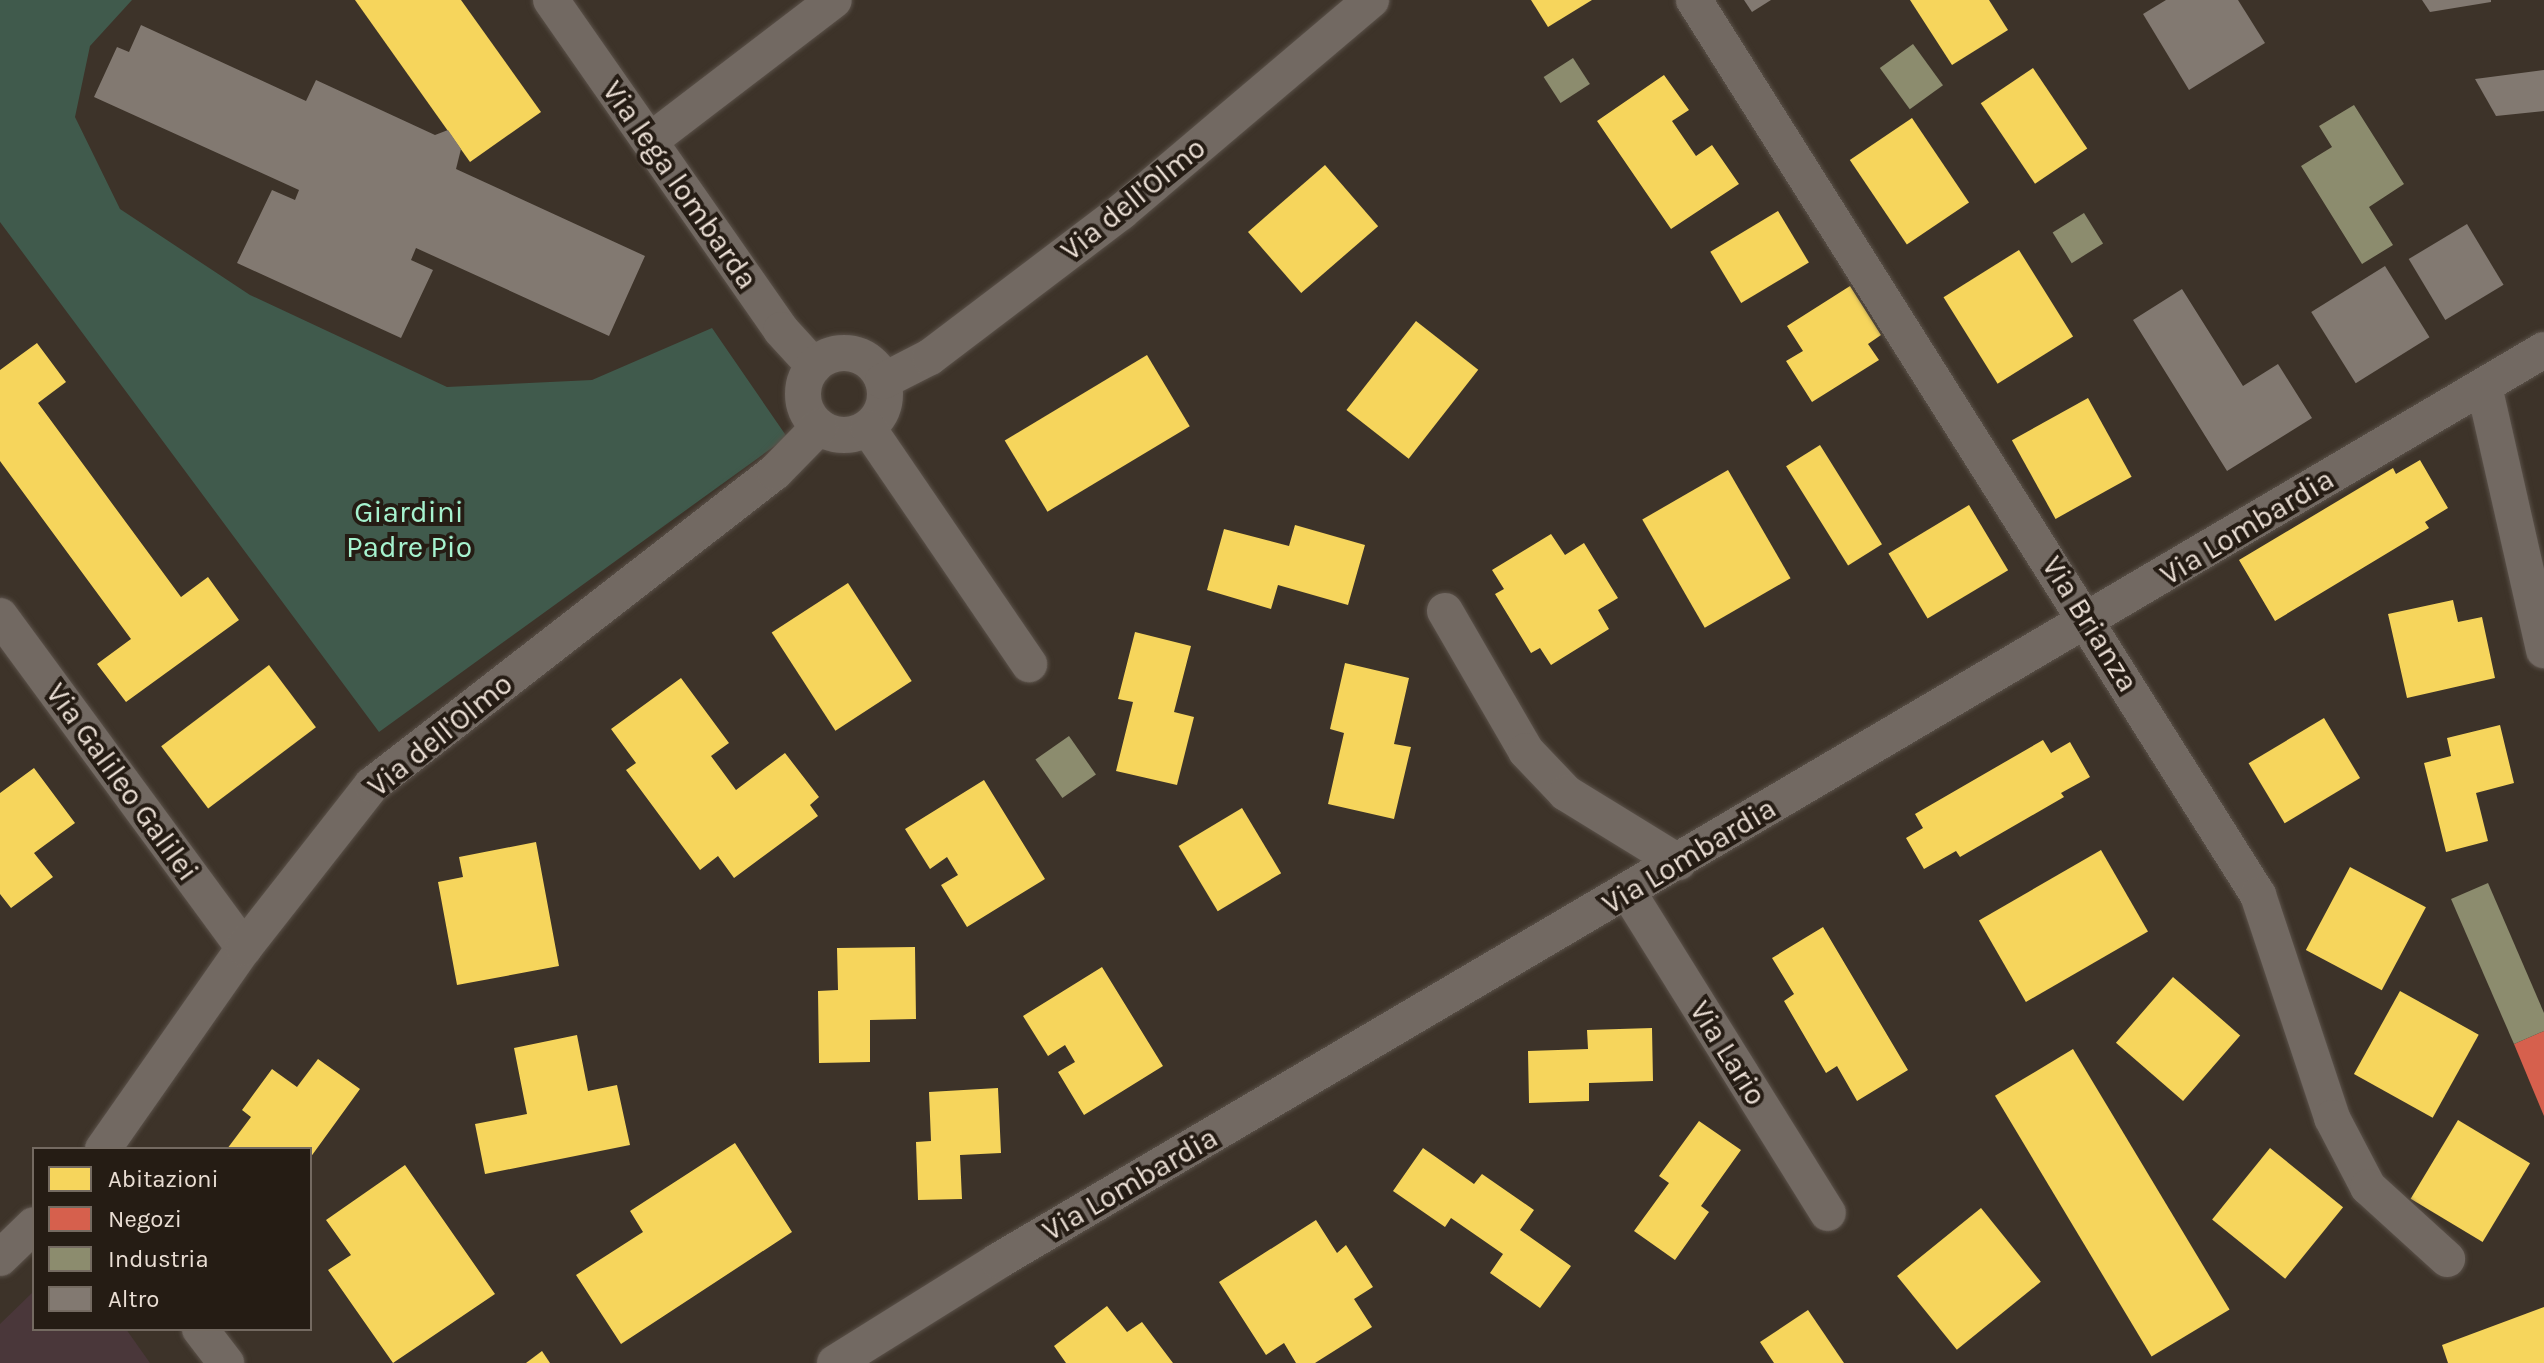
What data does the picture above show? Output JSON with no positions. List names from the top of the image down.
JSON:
{
  "streets": {
    "street": [
      "Via lega lombarda",
      "Via dell'Olmo",
      "Via Lombardia",
      "Via Brianza",
      "Via Galileo Galilei",
      "Via Lario"
    ]
  },
  "crossings": [
    ["Via lega lombarda", "Via dell'Olmo"],
    ["Via dell'Olmo", "Via Galileo Galilei"],
    ["Via Lombardia", "Via Brianza"],
    ["Via Lombardia", "Via Lario"]
  ],
  "parks": ["Giardini Padre Pio"],
  "legend": [
    "Abitazioni",
    "Negozi",
    "Industria",
    "Altro"
  ]
}
